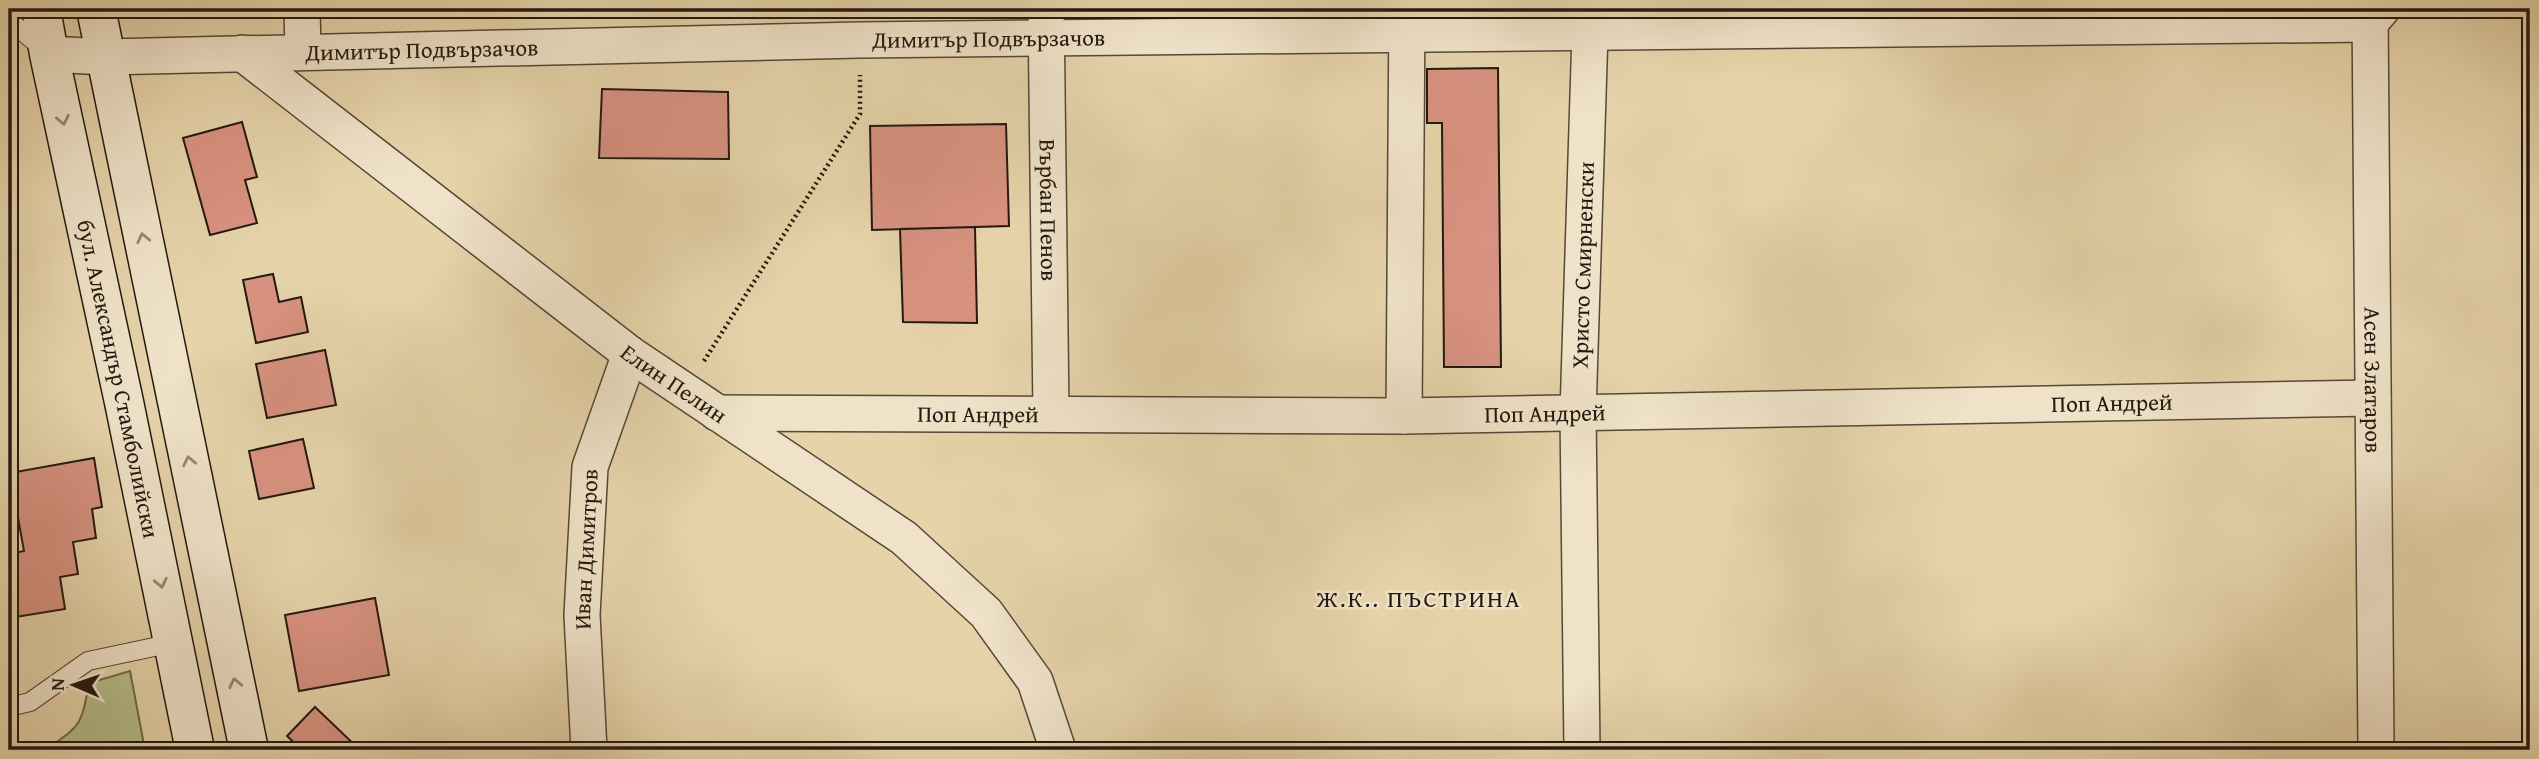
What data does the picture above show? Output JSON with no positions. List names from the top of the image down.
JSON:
{
  "streets": {
    "main road": ["бул. Александър Стамболийски"],
    "street": [
      "Димитър Подвързачов",
      "Върбан Пенов",
      "Христо Смирненски",
      "Асен Златаров",
      "Елин Пелин",
      "Поп Андрей",
      "Иван Димитров"
    ]
  },
  "crossings": [
    ["Димитър Подвързачов", "Върбан Пенов"],
    ["Димитър Подвързачов", "Христо Смирненски"],
    ["Димитър Подвързачов", "бул. Александър Стамболийски"],
    ["Димитър Подвързачов", "Асен Златаров"],
    ["Димитър Подвързачов", "Елин Пелин"],
    ["Върбан Пенов", "Поп Андрей"],
    ["Христо Смирненски", "Поп Андрей"],
    ["Асен Златаров", "Поп Андрей"],
    ["Елин Пелин", "Поп Андрей"],
    ["Елин Пелин", "Иван Димитров"]
  ],
  "districts": ["Ж.К.. ПЪСТРИНА"],
  "north": "left"
}
